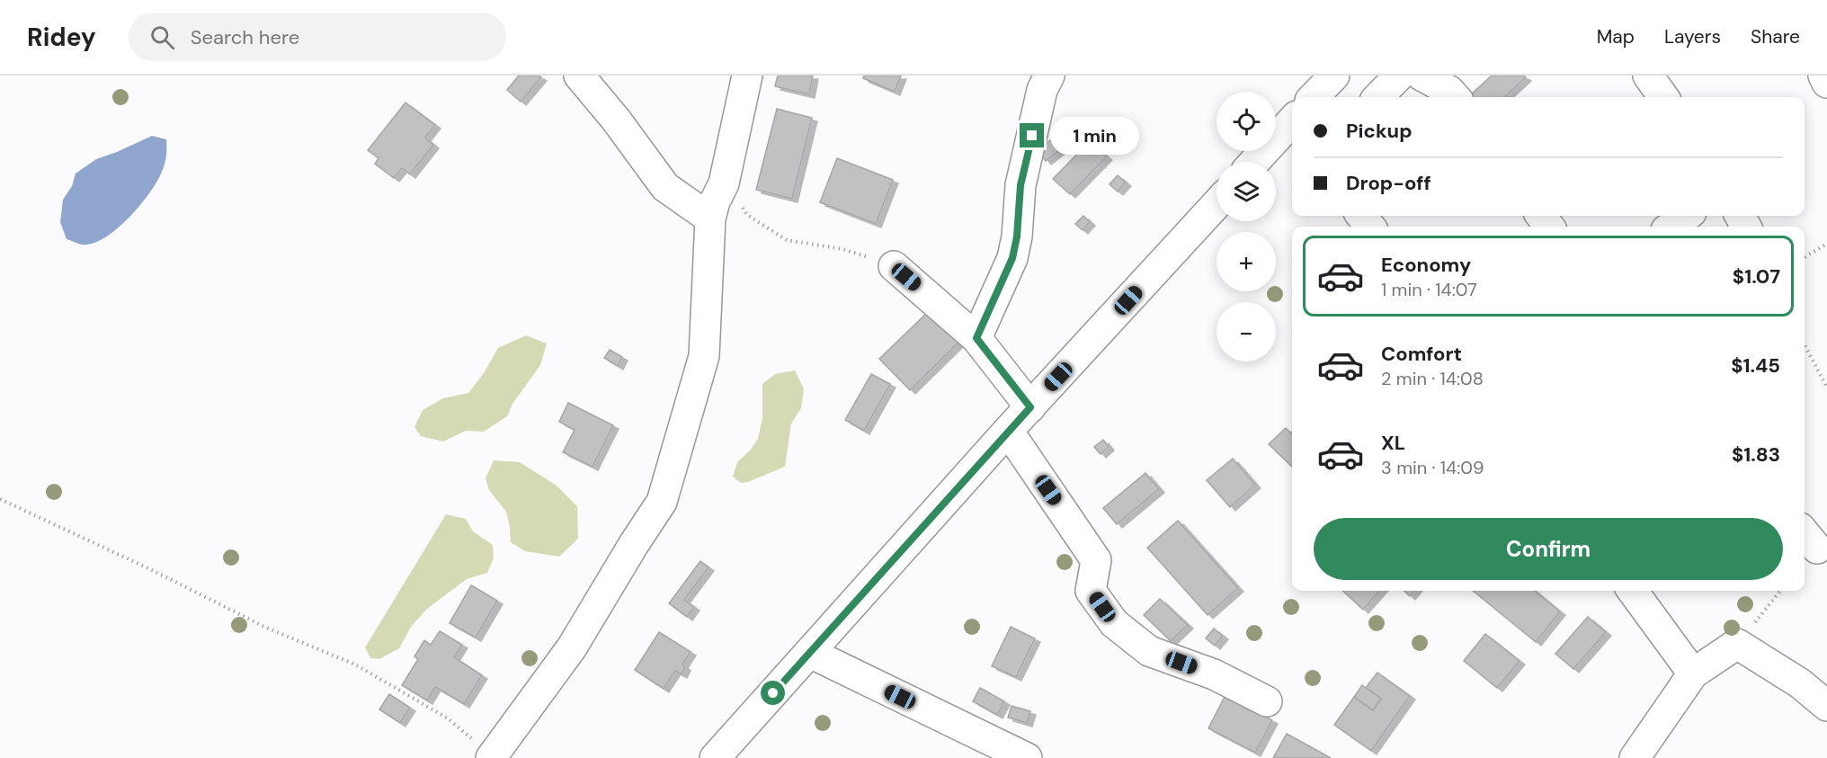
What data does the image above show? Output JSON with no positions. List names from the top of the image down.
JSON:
{
  "page": {
    "header": "Ridey",
    "search": "Search here",
    "nav": ["Map", "Layers", "Share"],
    "map_buttons": ["+", "−"],
    "banner": ["Pickup", "Drop-off"],
    "bubble": "1 min",
    "list": [
      {
        "name": "Economy",
        "note": "1 min · 14:07",
        "value": "$1.07"
      },
      {
        "name": "Comfort",
        "note": "2 min · 14:08",
        "value": "$1.45"
      },
      {
        "name": "XL",
        "note": "3 min · 14:09",
        "value": "$1.83"
      }
    ],
    "buttons": "Confirm"
  }
}
